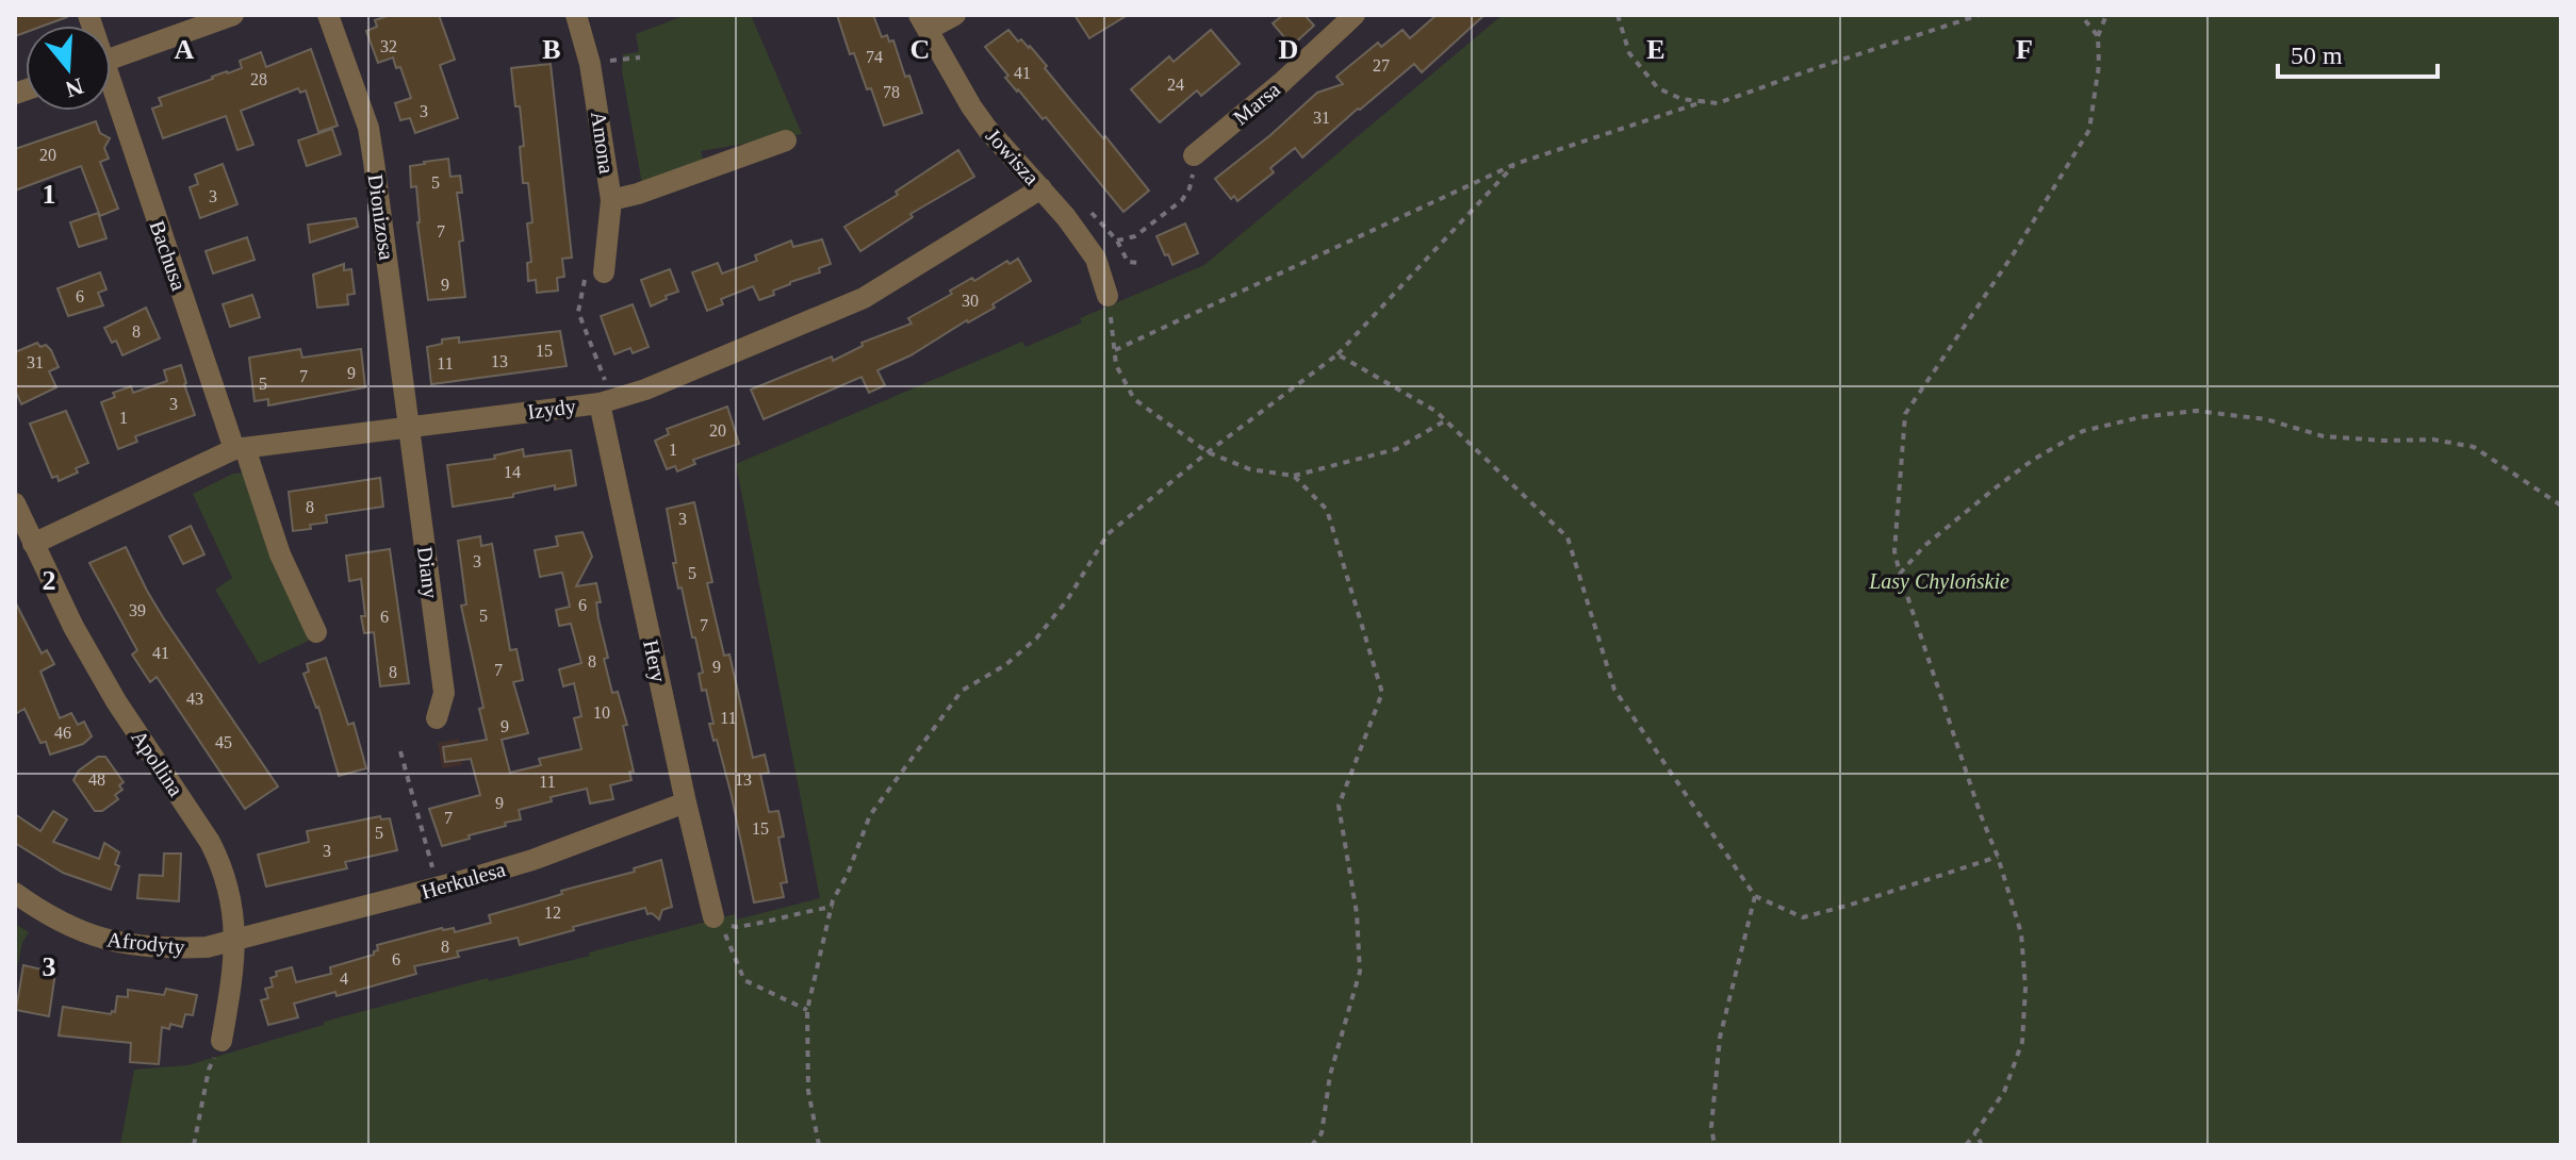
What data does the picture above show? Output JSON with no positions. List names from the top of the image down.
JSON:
{
  "streets": {
    "street": [
      "Marsa",
      "Amona",
      "Jowisza",
      "Dionizosa",
      "Bachusa",
      "Izydy",
      "Diany",
      "Hery",
      "Apollina",
      "Herkulesa",
      "Afrodyty"
    ]
  },
  "crossings": [
    ["Jowisza", "Izydy"],
    ["Dionizosa", "Izydy"],
    ["Dionizosa", "Diany"],
    ["Bachusa", "Izydy"],
    ["Izydy", "Diany"],
    ["Izydy", "Hery"],
    ["Izydy", "Apollina"],
    ["Hery", "Herkulesa"],
    ["Apollina", "Herkulesa"],
    ["Apollina", "Afrodyty"],
    ["Herkulesa", "Afrodyty"]
  ],
  "parks": ["Lasy Chylońskie"],
  "house_numbers": [
    "32",
    "74",
    "27",
    "41",
    "28",
    "24",
    "78",
    "3",
    "31",
    "20",
    "5",
    "3",
    "7",
    "9",
    "6",
    "30",
    "8",
    "15",
    "13",
    "31",
    "11",
    "9",
    "7",
    "5",
    "3",
    "1",
    "20",
    "1",
    "14",
    "8",
    "3",
    "3",
    "5",
    "6",
    "39",
    "5",
    "6",
    "7",
    "41",
    "8",
    "9",
    "7",
    "8",
    "43",
    "10",
    "11",
    "9",
    "46",
    "45",
    "48",
    "13",
    "11",
    "9",
    "7",
    "15",
    "5",
    "3",
    "12",
    "8",
    "6",
    "4"
  ],
  "scale_bar": "50 m",
  "north": "bottom",
  "grid": {
    "columns": [
      "A",
      "B",
      "C",
      "D",
      "E",
      "F"
    ],
    "rows": ["1", "2", "3"]
  }
}
